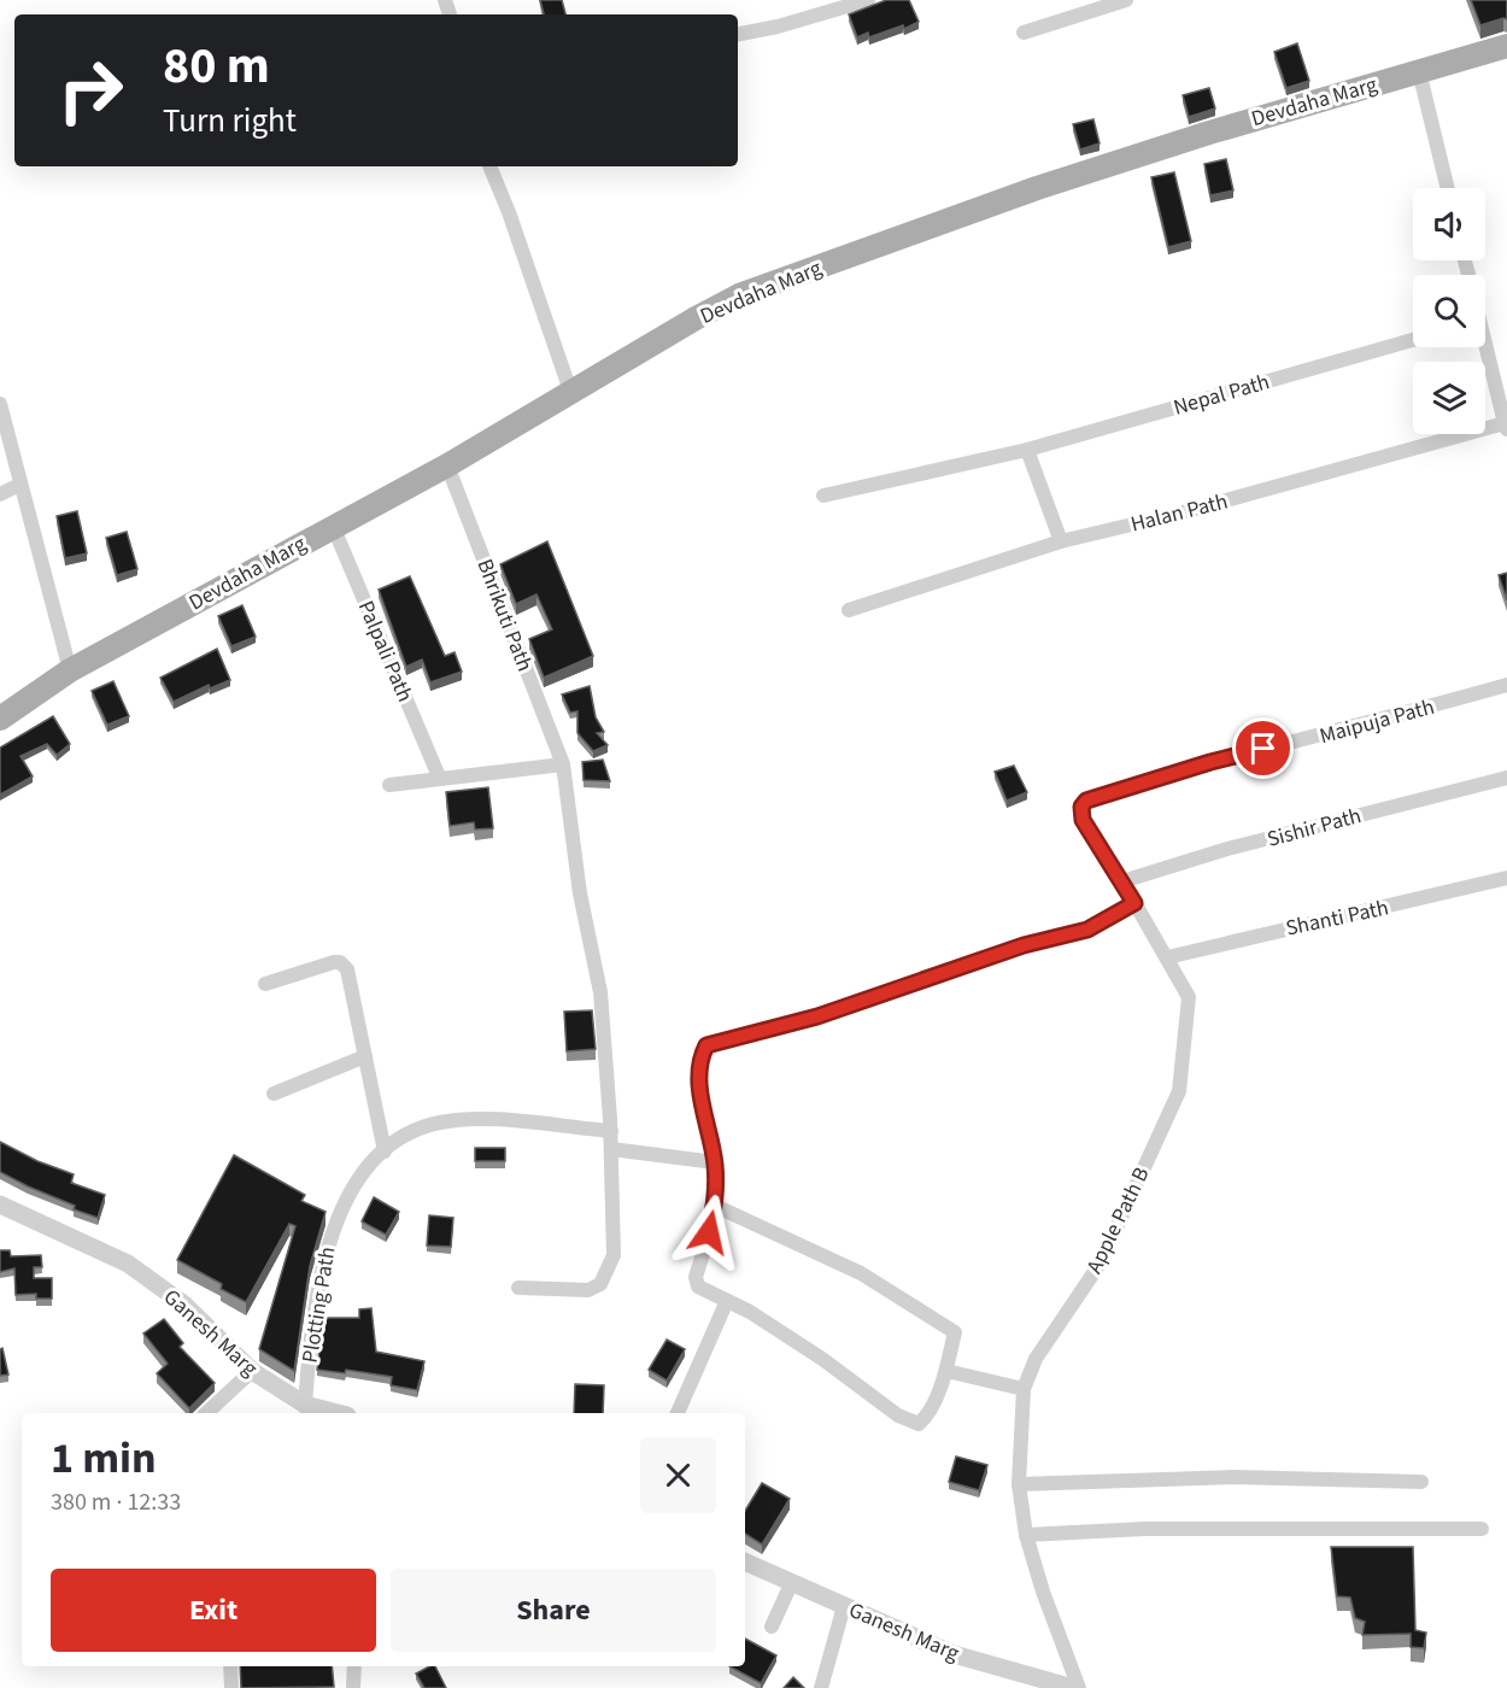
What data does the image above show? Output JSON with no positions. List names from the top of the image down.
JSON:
{
  "streets": {
    "main road": ["Devdaha Marg"],
    "street": [
      "Nepal Path",
      "Halan Path",
      "Bhrikuti Path",
      "Palpali Path",
      "Maipuja Path",
      "Sishir Path",
      "Shanti Path",
      "Apple Path B",
      "Plotting Path",
      "Ganesh Marg"
    ]
  },
  "crossings": [
    ["Devdaha Marg", "Bhrikuti Path"],
    ["Devdaha Marg", "Palpali Path"],
    ["Bhrikuti Path", "Plotting Path"],
    ["Maipuja Path", "Apple Path B"],
    ["Sishir Path", "Apple Path B"],
    ["Shanti Path", "Apple Path B"],
    ["Plotting Path", "Ganesh Marg"]
  ],
  "page": {
    "turn": ["80 m", "Turn right"],
    "heading": ["1 min", "380 m · 12:33"],
    "buttons": ["Exit", "Share"]
  }
}
